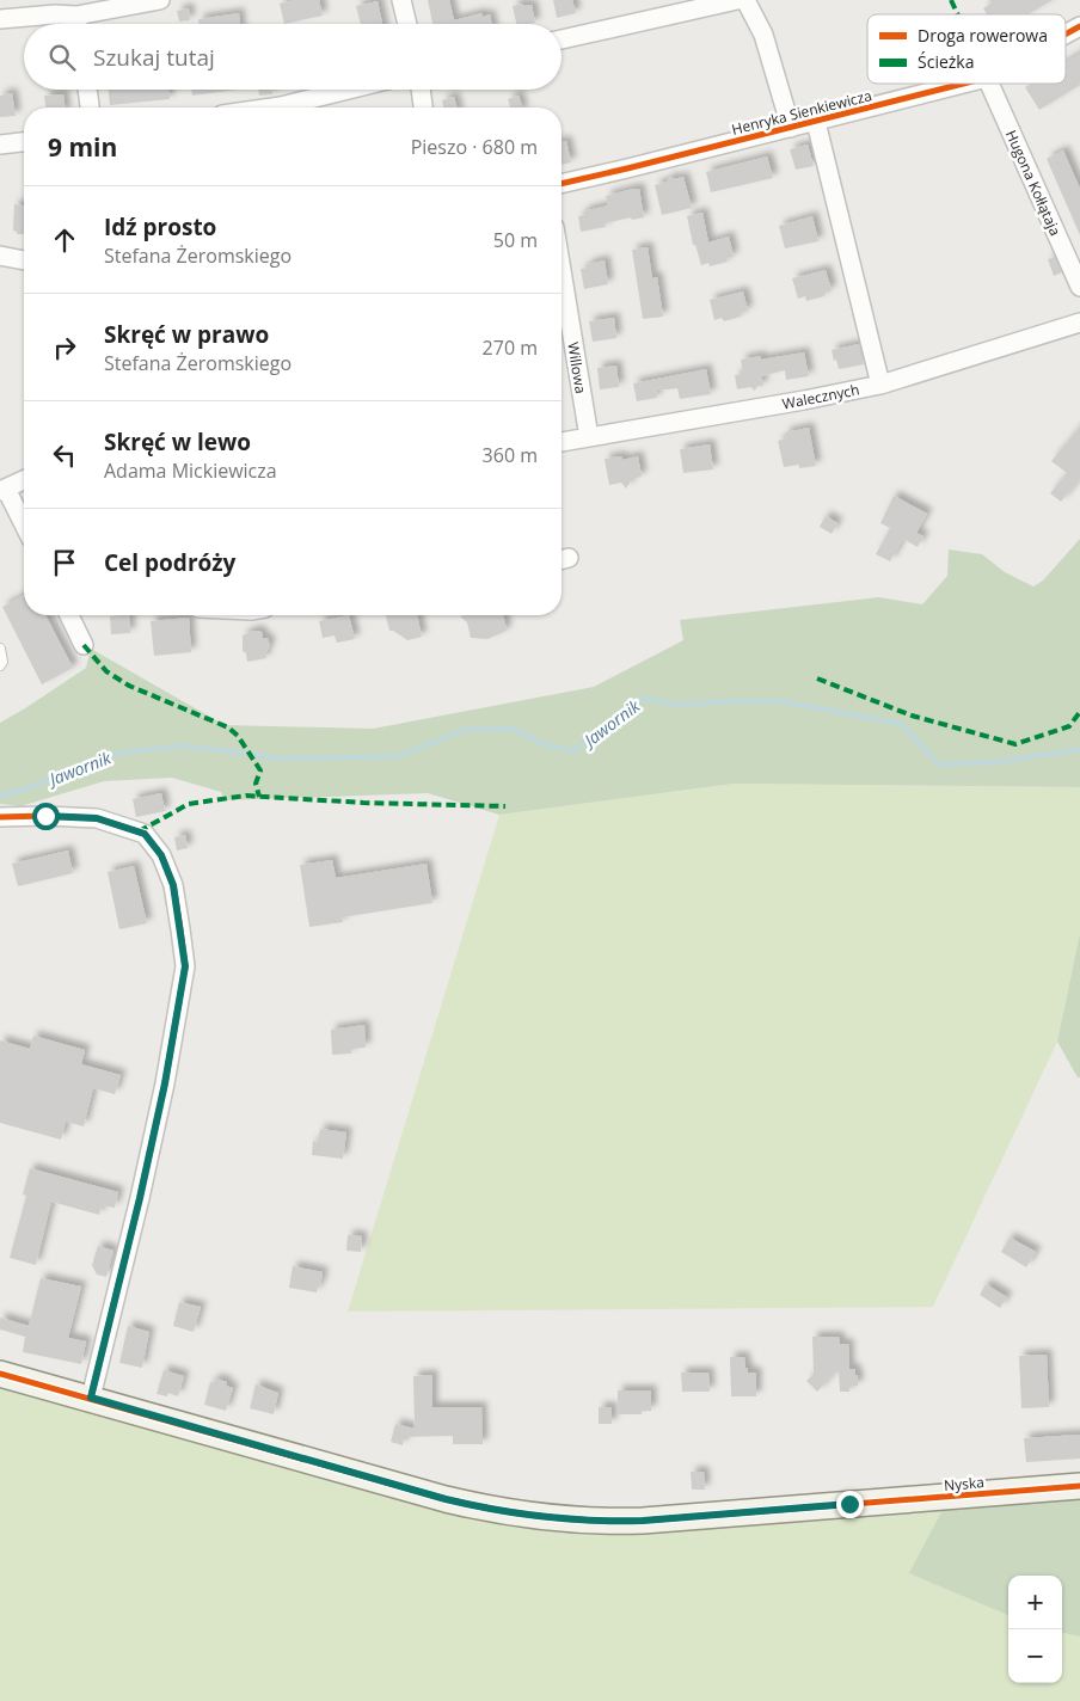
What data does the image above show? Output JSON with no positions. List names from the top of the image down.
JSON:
{
  "streets": {
    "street": [
      "Henryka Sienkiewicza",
      "Hugona Kołłątaja",
      "Willowa",
      "Walecznych",
      "Nyska"
    ]
  },
  "crossings": [
    ["Willowa", "Walecznych"]
  ],
  "water": ["Jawornik"],
  "legend": ["Droga rowerowa", "Ścieżka"],
  "page": {
    "search": "Szukaj tutaj",
    "heading": ["9 min", "Pieszo · 680 m"],
    "list": [
      ["Idź prosto", "Stefana Żeromskiego", "50 m"],
      ["Skręć w prawo", "Stefana Żeromskiego", "270 m"],
      ["Skręć w lewo", "Adama Mickiewicza", "360 m"],
      "Cel podróży"
    ],
    "map_buttons": ["+", "−"]
  }
}
